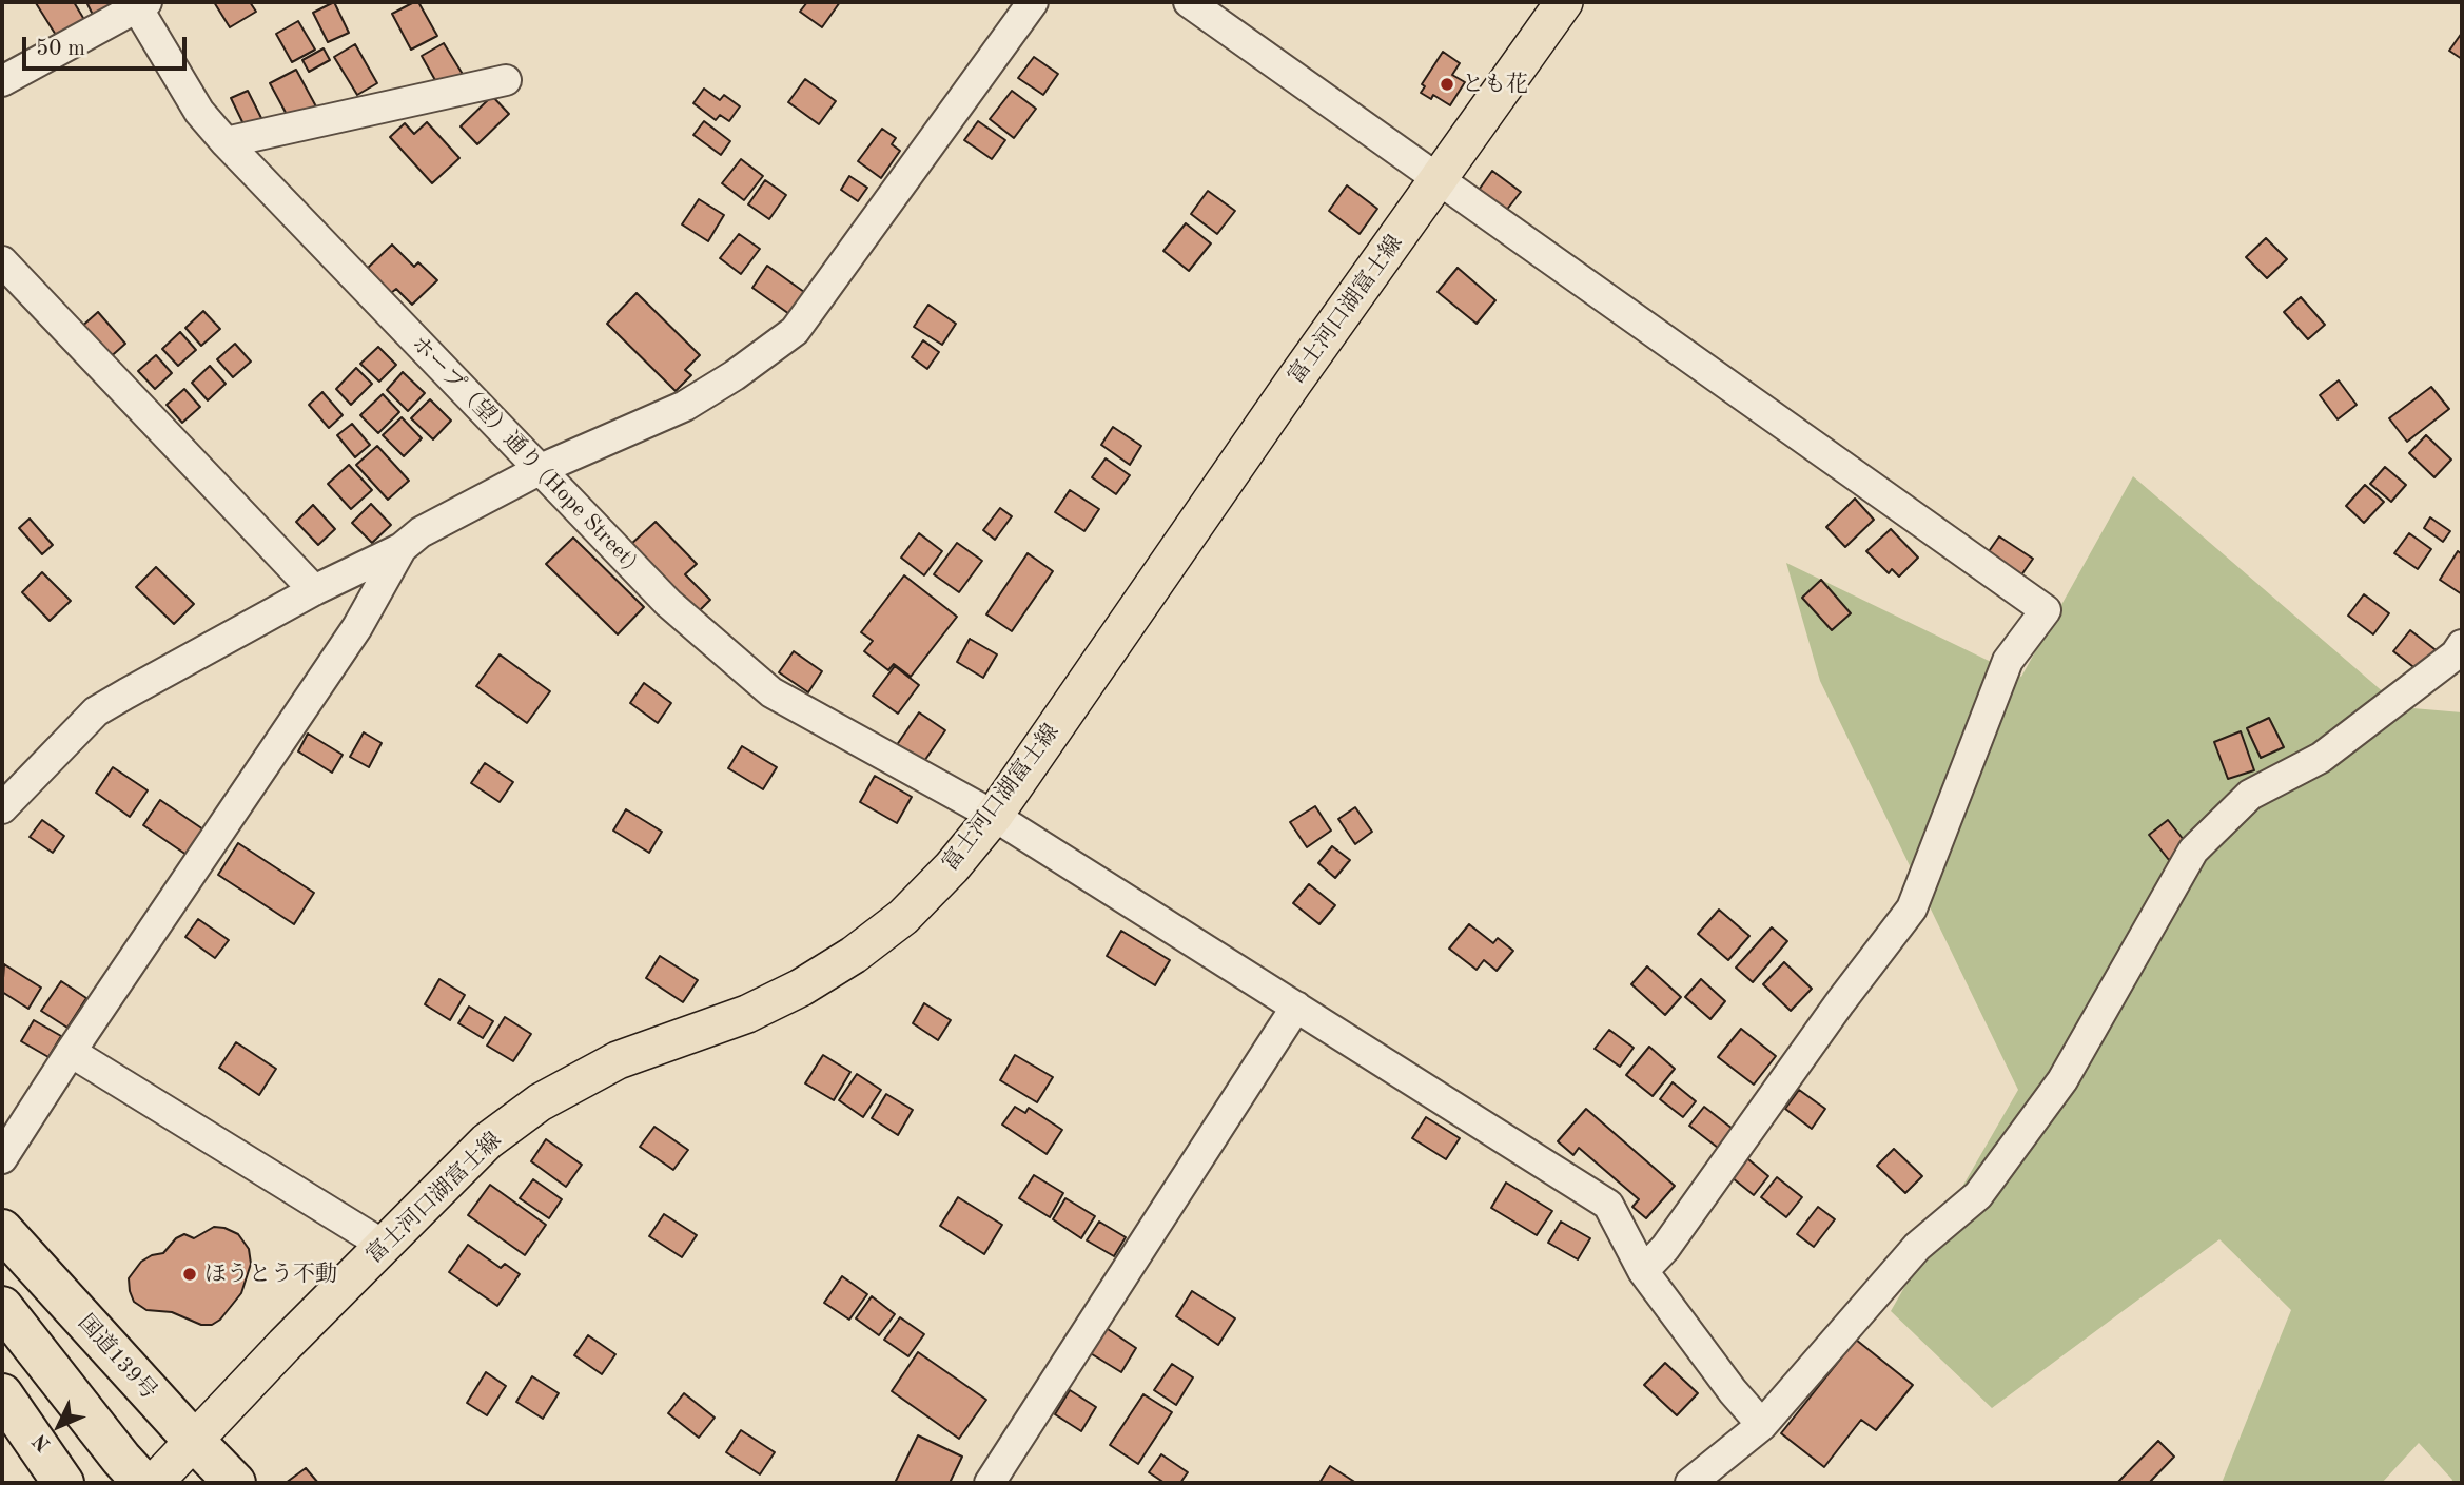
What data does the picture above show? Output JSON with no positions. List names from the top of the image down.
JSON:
{
  "streets": {
    "highway": ["国道139号"],
    "main road": ["富士河口湖富士線"],
    "street": ["ホープ（望）通り (Hope Street)"]
  },
  "crossings": [
    ["富士河口湖富士線", "ホープ（望）通り (Hope Street)"],
    ["富士河口湖富士線", "国道139号"]
  ],
  "places": ["とも花", "ほうとう不動"],
  "scale_bar": "50 m",
  "north": "bottom left"
}
